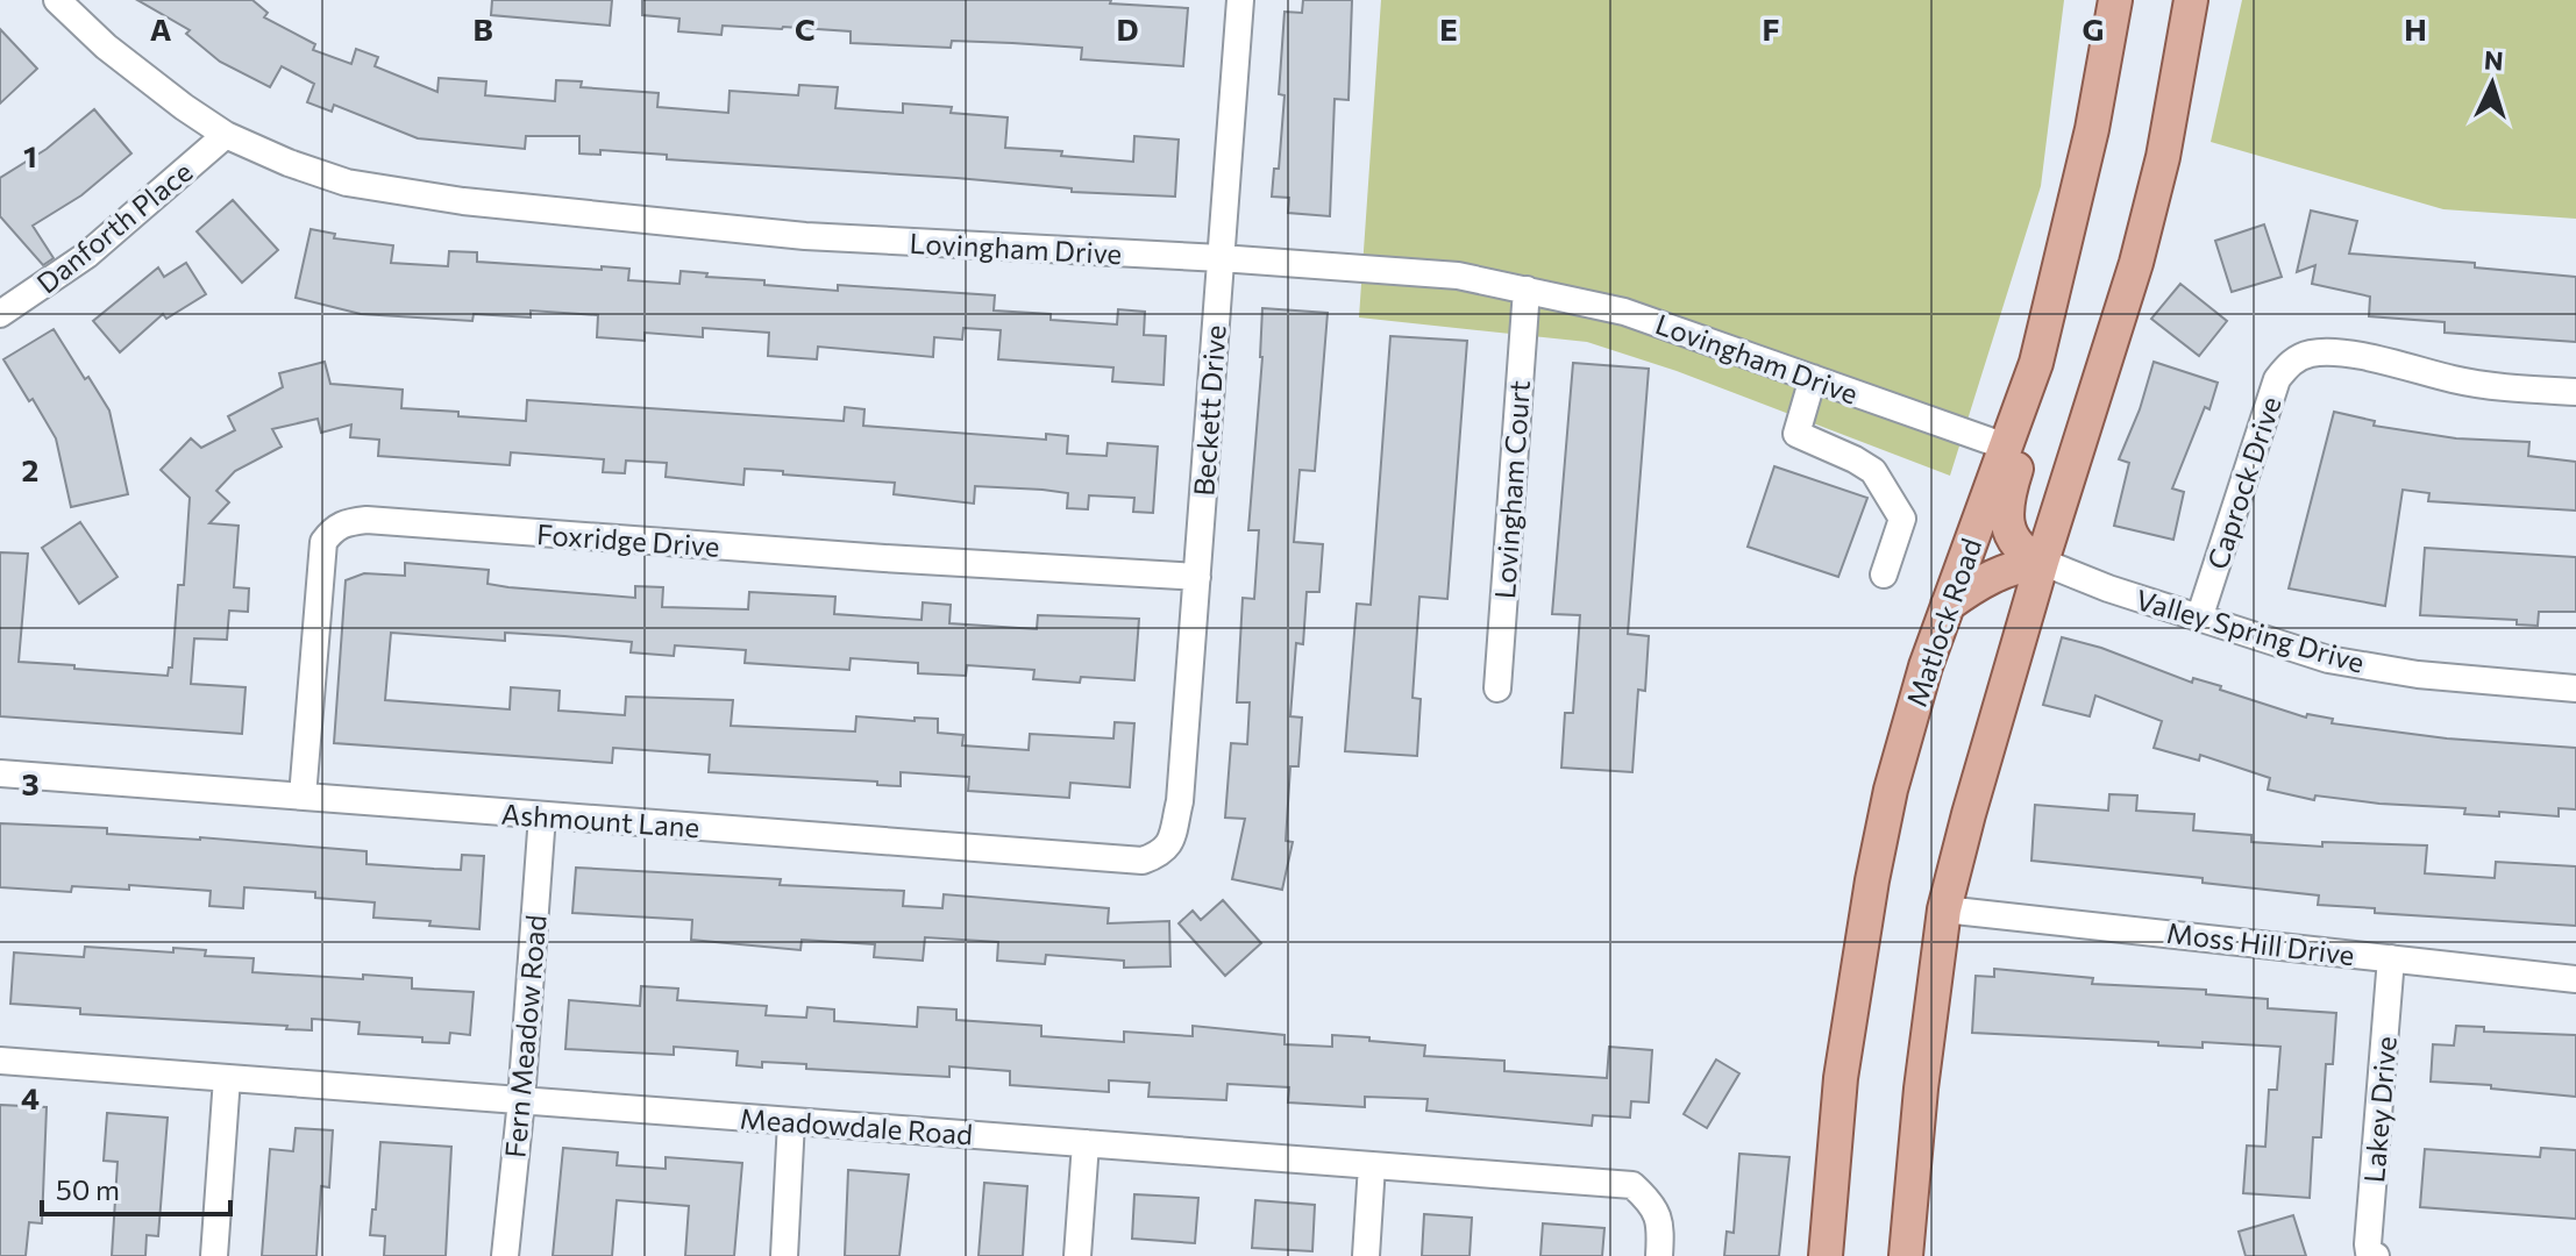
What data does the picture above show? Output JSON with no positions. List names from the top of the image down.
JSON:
{
  "streets": {
    "main road": ["Matlock Road"],
    "street": [
      "Danforth Place",
      "Lovingham Drive",
      "Beckett Drive",
      "Caprock Drive",
      "Lovingham Court",
      "Foxridge Drive",
      "Valley Spring Drive",
      "Ashmount Lane",
      "Moss Hill Drive",
      "Fern Meadow Road",
      "Lakey Drive",
      "Meadowdale Road"
    ]
  },
  "crossings": [
    ["Danforth Place", "Lovingham Drive"],
    ["Lovingham Drive", "Beckett Drive"],
    ["Lovingham Drive", "Lovingham Court"],
    ["Lovingham Drive", "Matlock Road"],
    ["Beckett Drive", "Foxridge Drive"],
    ["Beckett Drive", "Ashmount Lane"],
    ["Caprock Drive", "Valley Spring Drive"],
    ["Foxridge Drive", "Ashmount Lane"],
    ["Ashmount Lane", "Fern Meadow Road"],
    ["Moss Hill Drive", "Lakey Drive"],
    ["Fern Meadow Road", "Meadowdale Road"]
  ],
  "scale_bar": "50 m",
  "north": "top",
  "grid": {
    "columns": [
      "A",
      "B",
      "C",
      "D",
      "E",
      "F",
      "G",
      "H"
    ],
    "rows": [
      "1",
      "2",
      "3",
      "4"
    ]
  }
}
